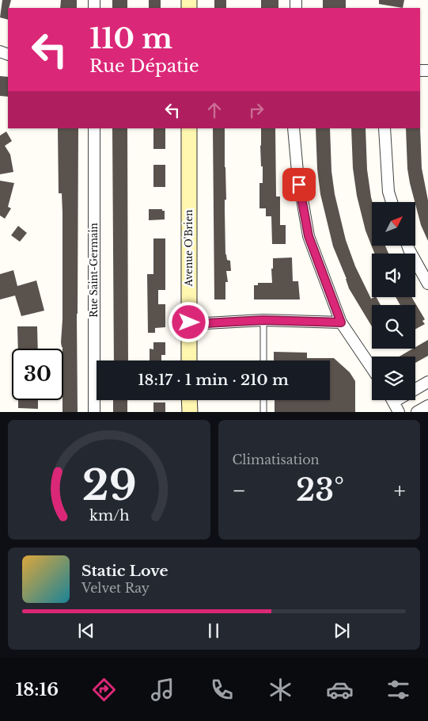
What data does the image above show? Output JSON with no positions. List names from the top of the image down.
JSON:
{
  "streets": {
    "street": ["Avenue O'Brien", "Rue Saint-Germain"]
  },
  "north": "top right",
  "page": {
    "turn": ["110 m", "Rue Dépatie"],
    "limit": "30",
    "trip": "18:17 · 1 min · 210 m",
    "tile": "Climatisation",
    "heat": ["−", "23°", "+"],
    "song": ["Static Love", "Velvet Ray"],
    "tabs": "18:16",
    "gauge": ["29", "km/h"]
  }
}
